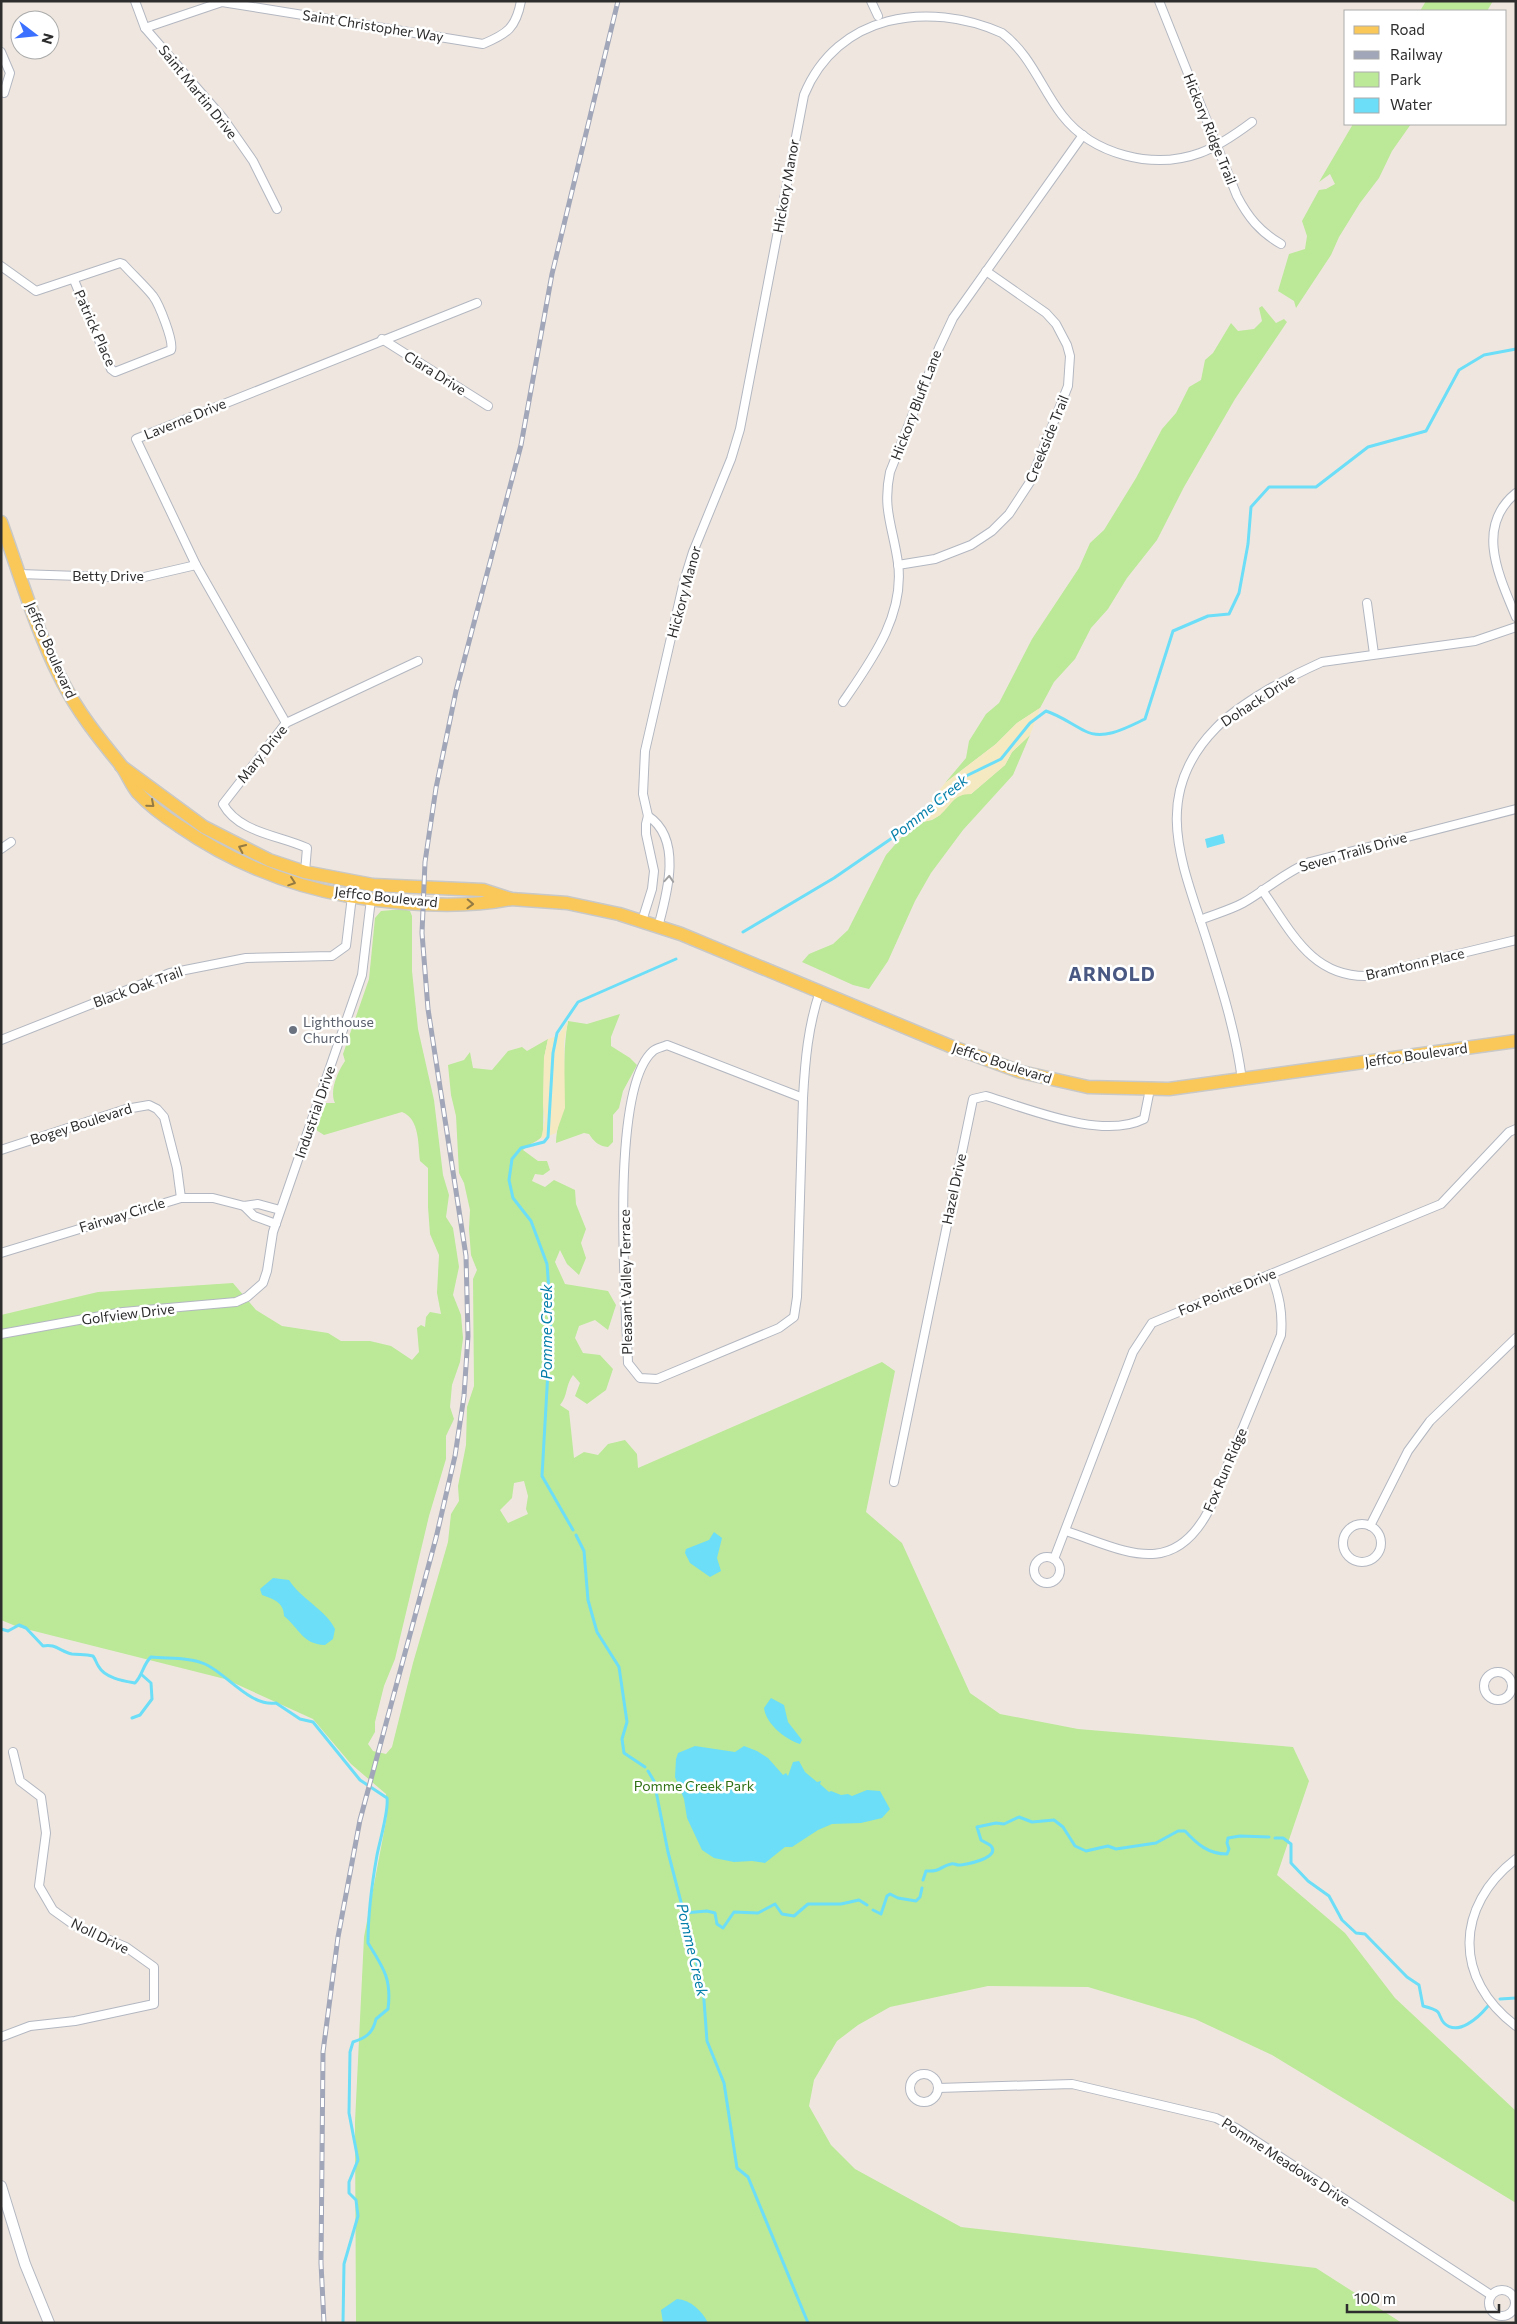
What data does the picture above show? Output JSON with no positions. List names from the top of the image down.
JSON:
{
  "streets": {
    "main road": ["Jeffco Boulevard"],
    "street": [
      "Saint Christopher Way",
      "Saint Martin Drive",
      "Hickory Ridge Trail",
      "Hickory Manor",
      "Patrick Place",
      "Clara Drive",
      "Hickory Bluff Lane",
      "Laverne Drive",
      "Creekside Trail",
      "Betty Drive",
      "Dohack Drive",
      "Mary Drive",
      "Seven Trails Drive",
      "Bramtonn Place",
      "Black Oak Trail",
      "Industrial Drive",
      "Bogey Boulevard",
      "Hazel Drive",
      "Fairway Circle",
      "Pleasant Valley Terrace",
      "Fox Pointe Drive",
      "Golfview Drive",
      "Fox Run Ridge",
      "Noll Drive",
      "Pomme Meadows Drive"
    ]
  },
  "crossings": [
    ["Saint Christopher Way", "Saint Martin Drive"],
    ["Hickory Manor", "Jeffco Boulevard"],
    ["Clara Drive", "Laverne Drive"],
    ["Hickory Bluff Lane", "Creekside Trail"],
    ["Laverne Drive", "Betty Drive"],
    ["Laverne Drive", "Mary Drive"],
    ["Betty Drive", "Jeffco Boulevard"],
    ["Jeffco Boulevard", "Dohack Drive"],
    ["Jeffco Boulevard", "Mary Drive"],
    ["Jeffco Boulevard", "Black Oak Trail"],
    ["Jeffco Boulevard", "Industrial Drive"],
    ["Jeffco Boulevard", "Hazel Drive"],
    ["Jeffco Boulevard", "Pleasant Valley Terrace"],
    ["Dohack Drive", "Seven Trails Drive"],
    ["Seven Trails Drive", "Bramtonn Place"],
    ["Industrial Drive", "Fairway Circle"],
    ["Industrial Drive", "Golfview Drive"],
    ["Bogey Boulevard", "Fairway Circle"],
    ["Fox Pointe Drive", "Fox Run Ridge"]
  ],
  "districts": ["ARNOLD"],
  "water": ["Pomme Creek"],
  "parks": ["Pomme Creek Park"],
  "places": ["Lighthouse Church"],
  "legend": [
    "Road",
    "Railway",
    "Park",
    "Water"
  ],
  "scale_bar": "100 m",
  "north": "right"
}
